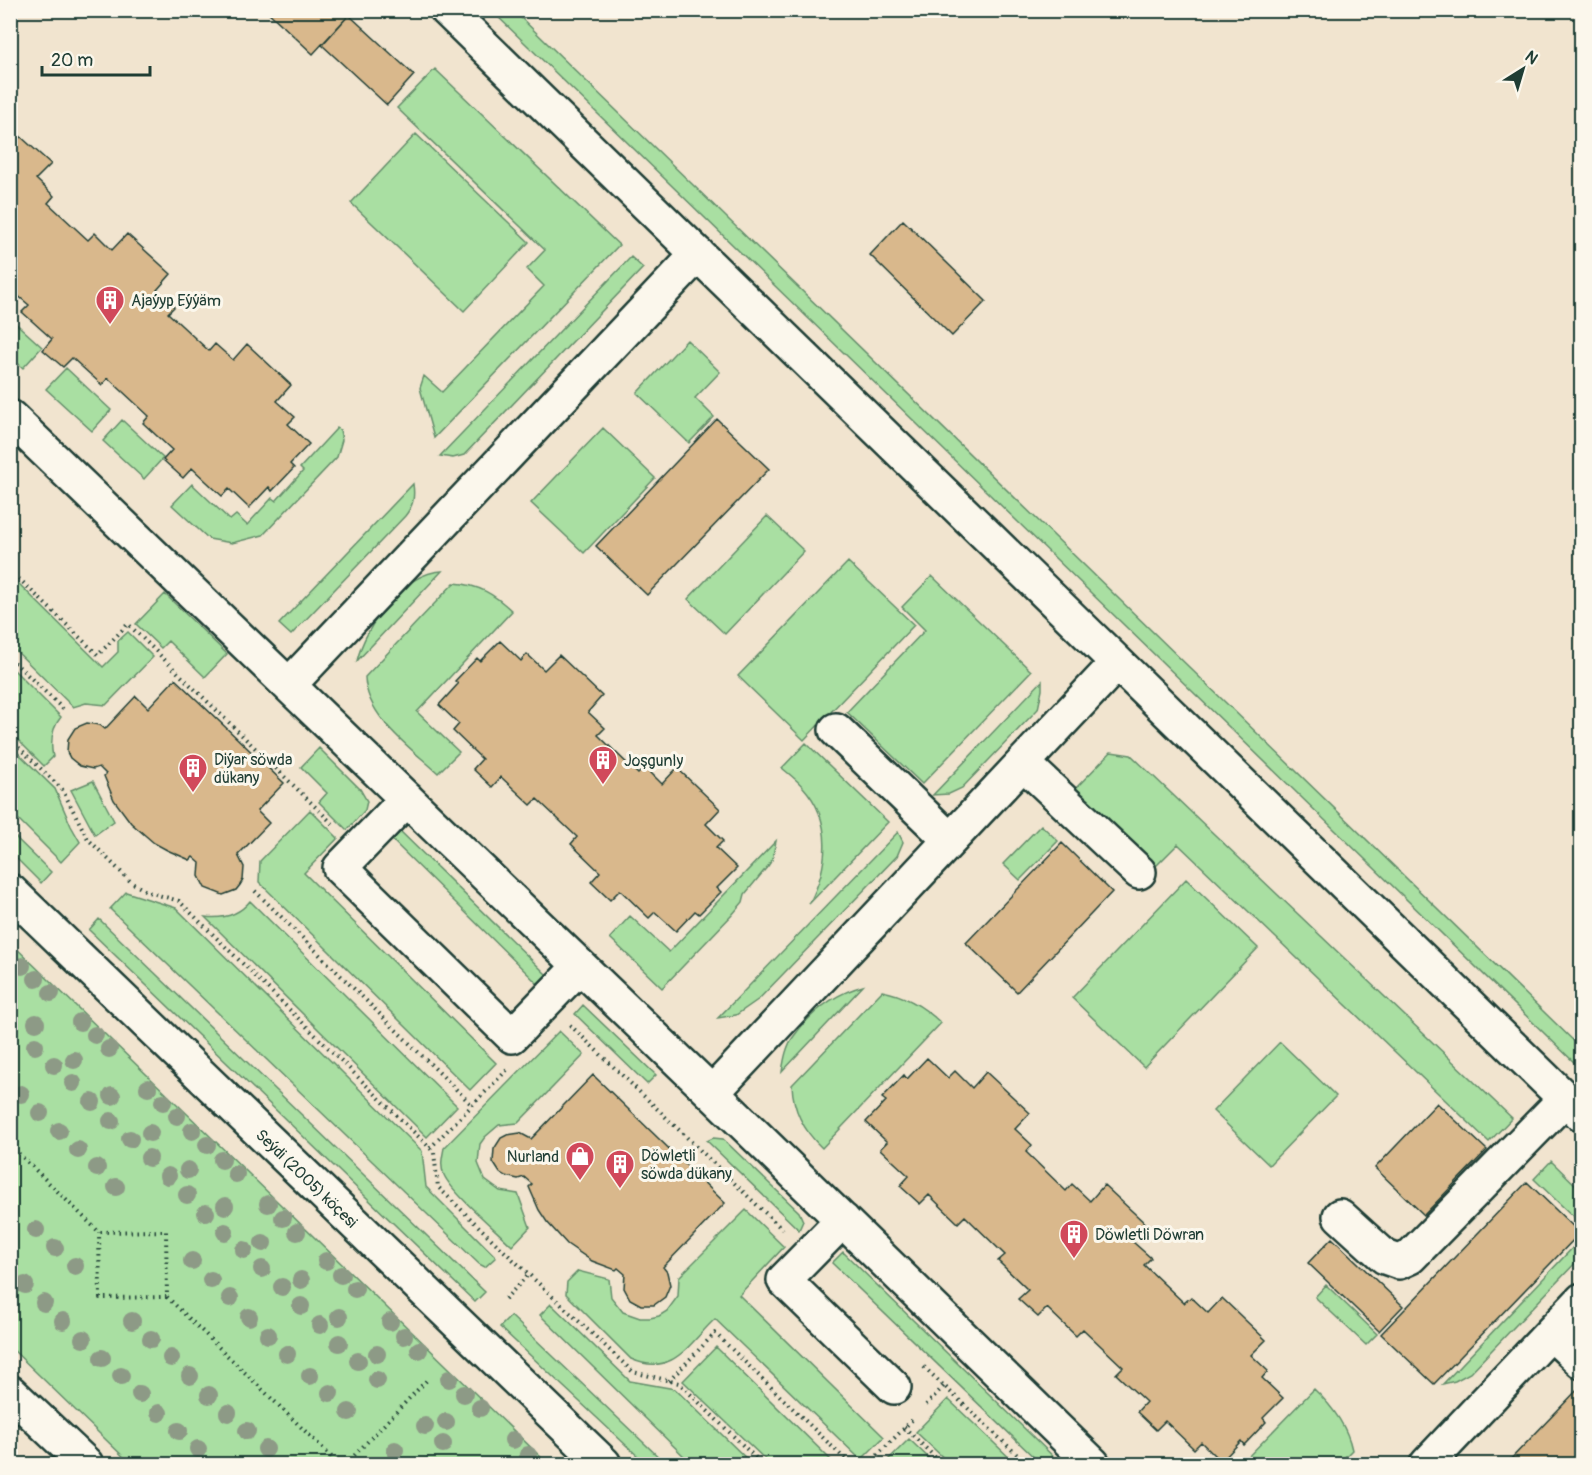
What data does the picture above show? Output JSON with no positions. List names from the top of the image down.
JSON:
{
  "streets": {
    "street": ["Seýdi (2005) köçesi"]
  },
  "places": {
    "building": [
      "Ajaýyp Eýýäm",
      "Joşgunly",
      "Diýar söwda dükany",
      "Döwletli söwda dükany",
      "Döwletli Döwran"
    ],
    "shop": ["Nurland"]
  },
  "scale_bar": "20 m",
  "north": "top right"
}
